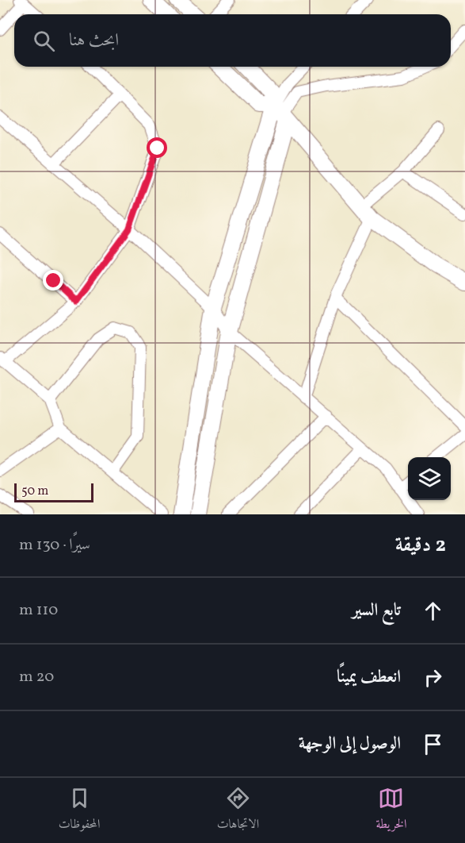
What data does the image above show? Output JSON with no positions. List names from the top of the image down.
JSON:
{
  "scale_bar": "50 m",
  "page": {
    "search": "ابحث هنا",
    "scale": "50 m",
    "heading": ["2 دقيقة", "سيرًا · 130 m"],
    "list": [
      ["تابع السير", "110 m"],
      ["انعطف يمينًا", "20 m"],
      "الوصول إلى الوجهة"
    ],
    "nav": ["الخريطة", "الاتجاهات", "المحفوظات"]
  }
}
